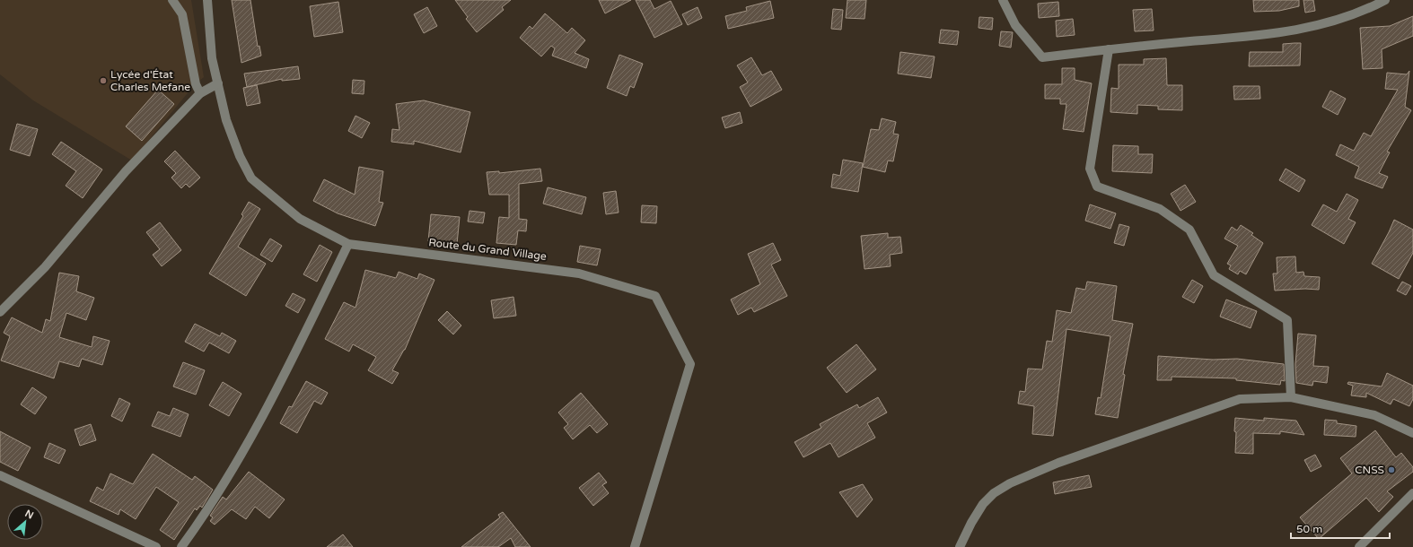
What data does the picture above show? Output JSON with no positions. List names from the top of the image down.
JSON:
{
  "streets": {
    "street": ["Route du Grand Village"]
  },
  "places": ["Lycée d'État Charles Mefane", "CNSS"],
  "scale_bar": "50 m",
  "north": "top right"
}
